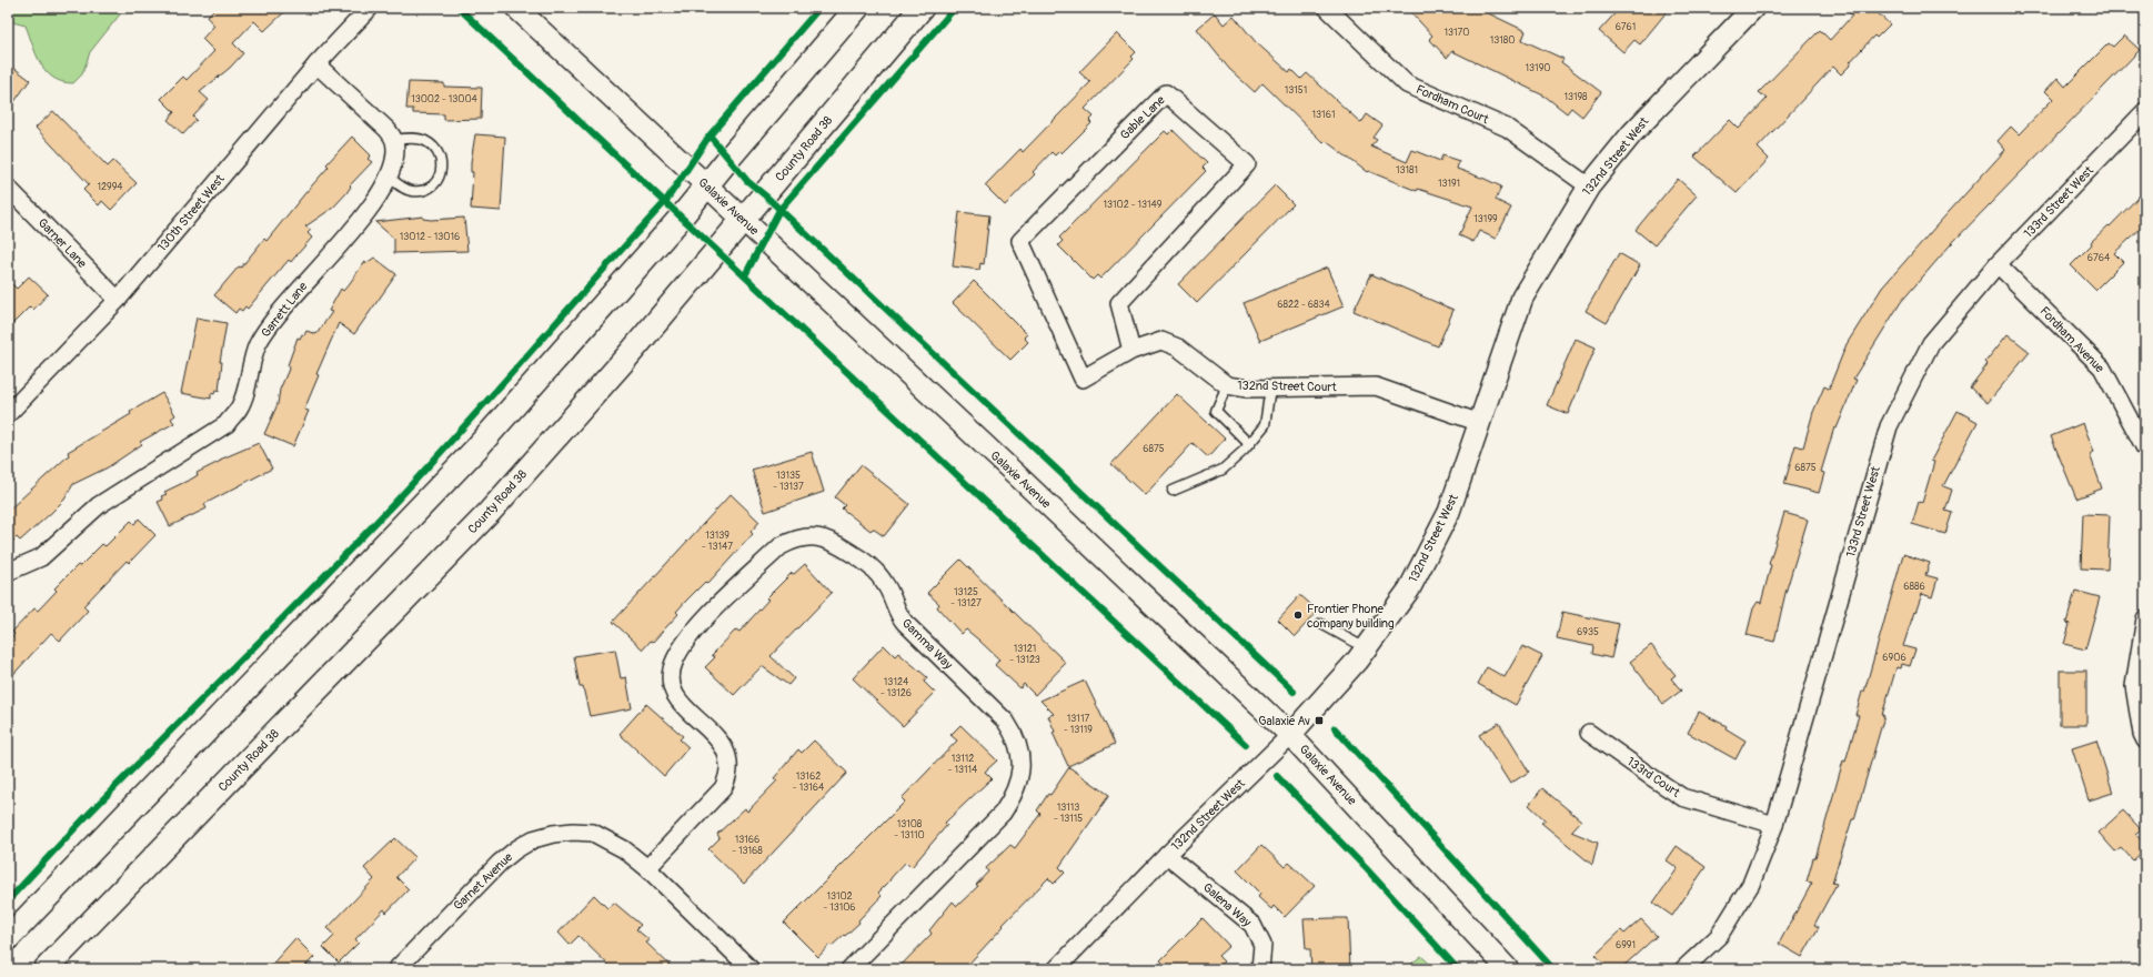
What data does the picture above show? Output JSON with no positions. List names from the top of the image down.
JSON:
{
  "streets": {
    "main road": ["County Road 38"],
    "street": [
      "Fordham Court",
      "Gable Lane",
      "132nd Street West",
      "133rd Street West",
      "Galaxie Avenue",
      "130th Street West",
      "Garner Lane",
      "Garrett Lane",
      "Fordham Avenue",
      "132nd Street Court",
      "Gamma Way",
      "133rd Court",
      "Garnet Avenue",
      "Galena Way"
    ]
  },
  "crossings": [
    ["Fordham Court", "132nd Street West"],
    ["Gable Lane", "132nd Street Court"],
    ["County Road 38", "Galaxie Avenue"],
    ["132nd Street West", "Galaxie Avenue"],
    ["132nd Street West", "132nd Street Court"],
    ["132nd Street West", "Galena Way"],
    ["133rd Street West", "Fordham Avenue"],
    ["133rd Street West", "133rd Court"],
    ["130th Street West", "Garner Lane"],
    ["Gamma Way", "Garnet Avenue"]
  ],
  "places": {
    "other": ["Frontier Phone company building"],
    "transit": ["Galaxie Av"]
  },
  "house_numbers": [
    "6761",
    "13170",
    "13180",
    "13190",
    "13151",
    "13198",
    "13002 - 13004",
    "13161",
    "13181",
    "13191",
    "12994",
    "13102 - 13149",
    "13199",
    "13012 - 13016",
    "6764",
    "6822 - 6834",
    "6875",
    "6875",
    "13135 - 13137",
    "13139 - 13147",
    "6886",
    "13125 - 13127",
    "6935",
    "13121 - 13123",
    "6906",
    "13124 - 13126",
    "13117 - 13119",
    "13112 - 13114",
    "13162 - 13164",
    "13113 - 13115",
    "13108 - 13110",
    "13166 - 13168",
    "13102 - 13106",
    "6991"
  ]
}
